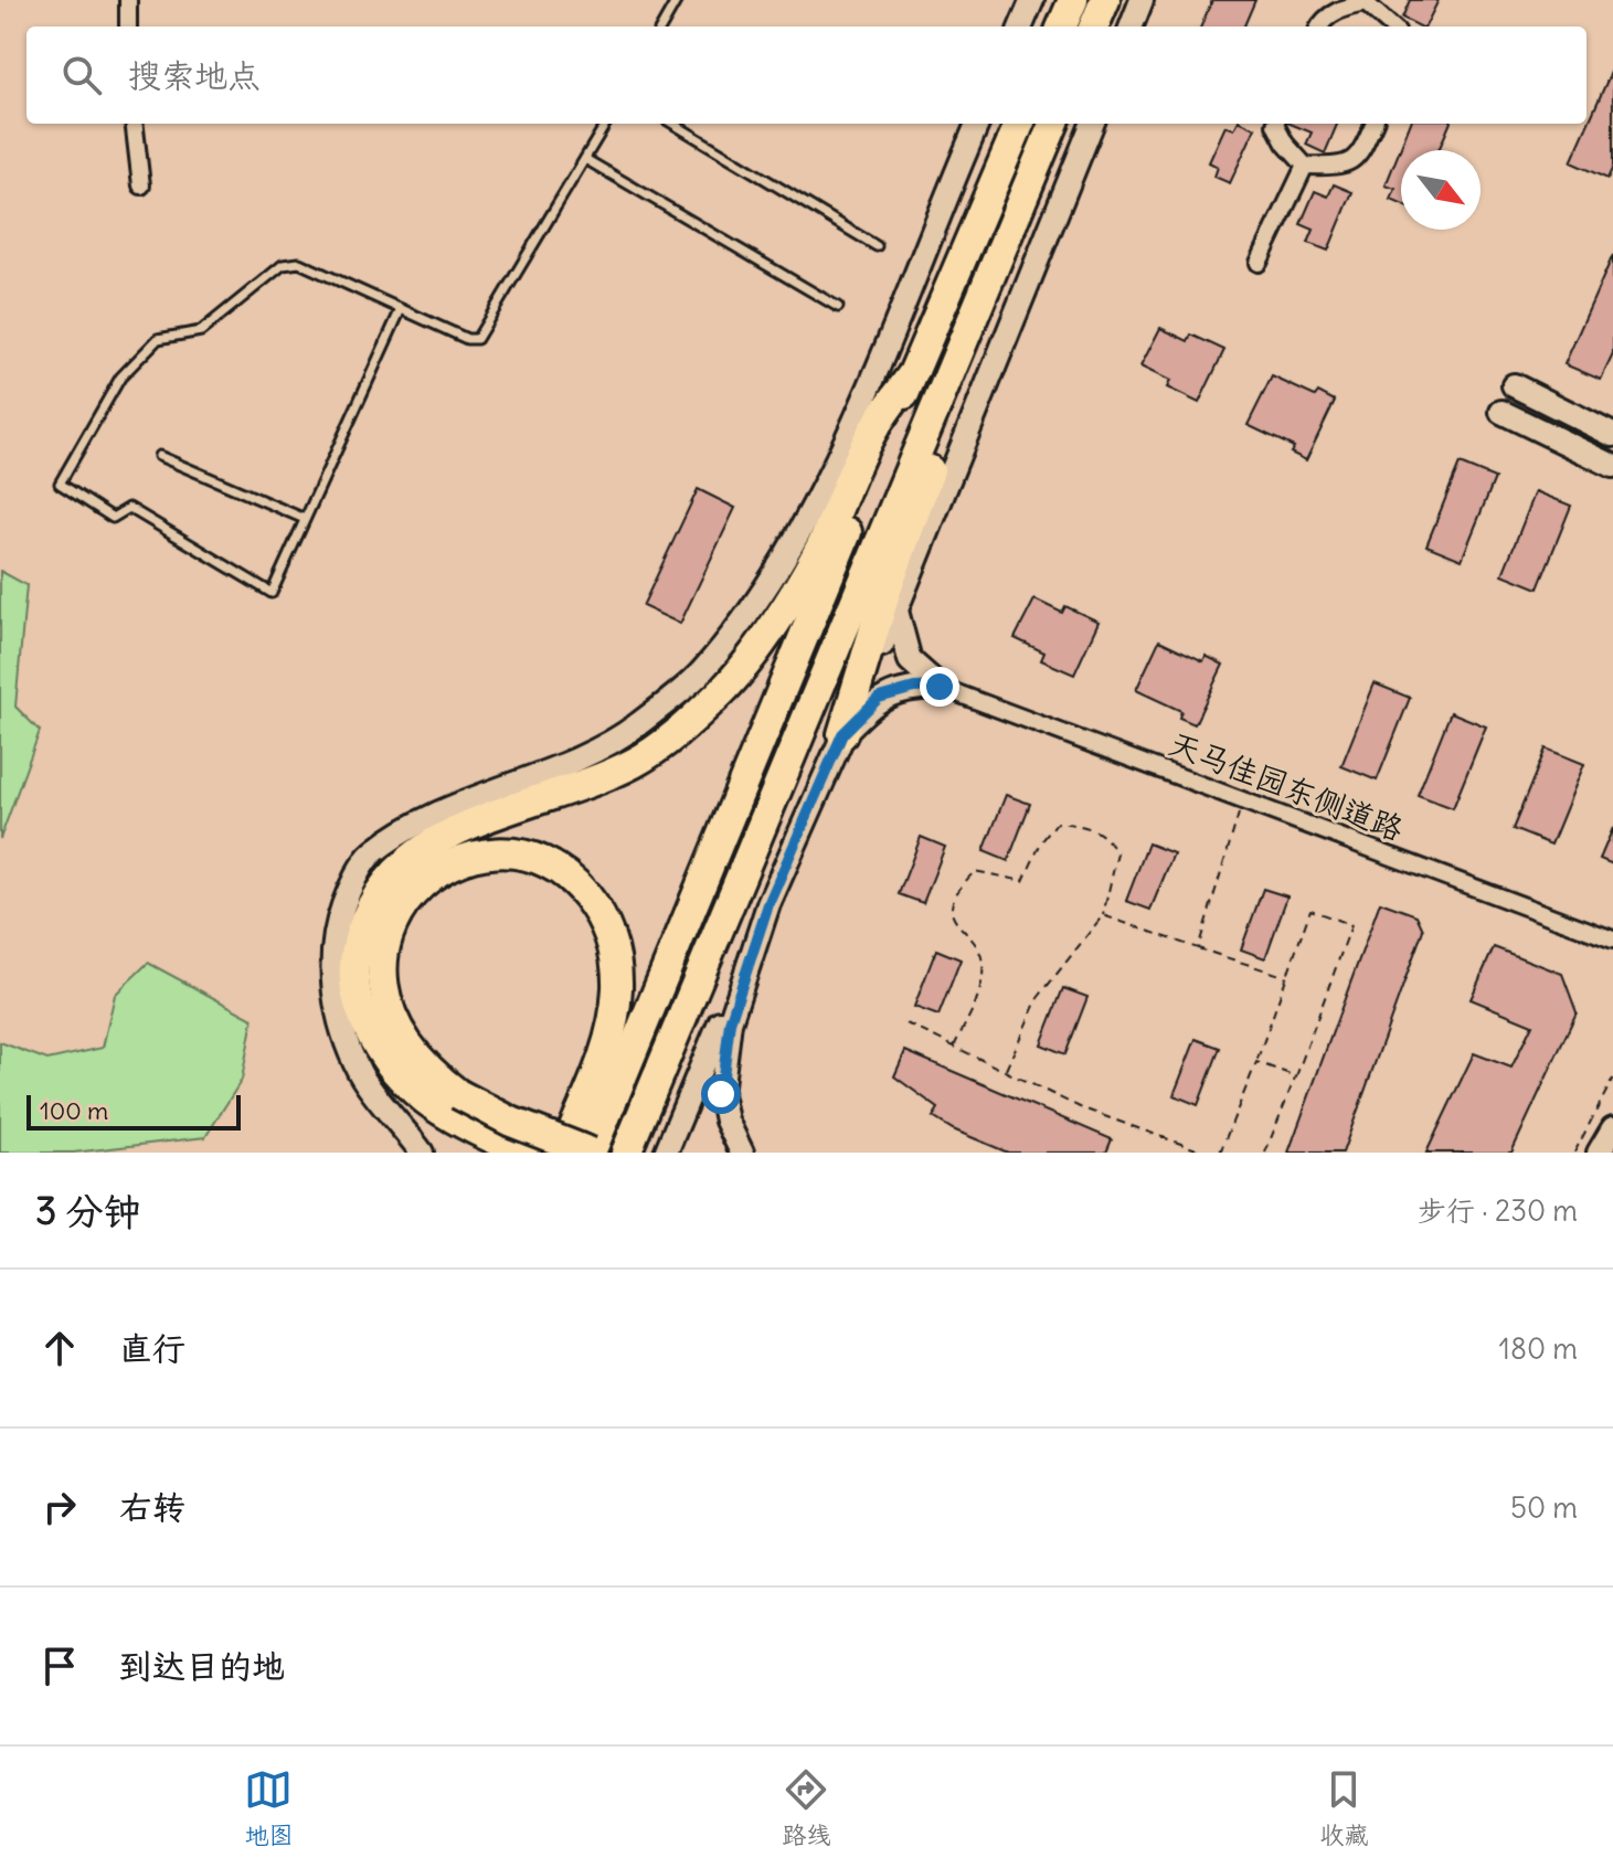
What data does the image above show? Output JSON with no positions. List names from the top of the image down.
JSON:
{
  "streets": {
    "street": ["天马佳园东侧道路"]
  },
  "scale_bar": "100 m",
  "north": "bottom right",
  "page": {
    "search": "搜索地点",
    "scale": "100 m",
    "heading": ["3 分钟", "步行 · 230 m"],
    "list": [
      ["直行", "180 m"],
      ["右转", "50 m"],
      "到达目的地"
    ],
    "nav": ["地图", "路线", "收藏"]
  }
}
